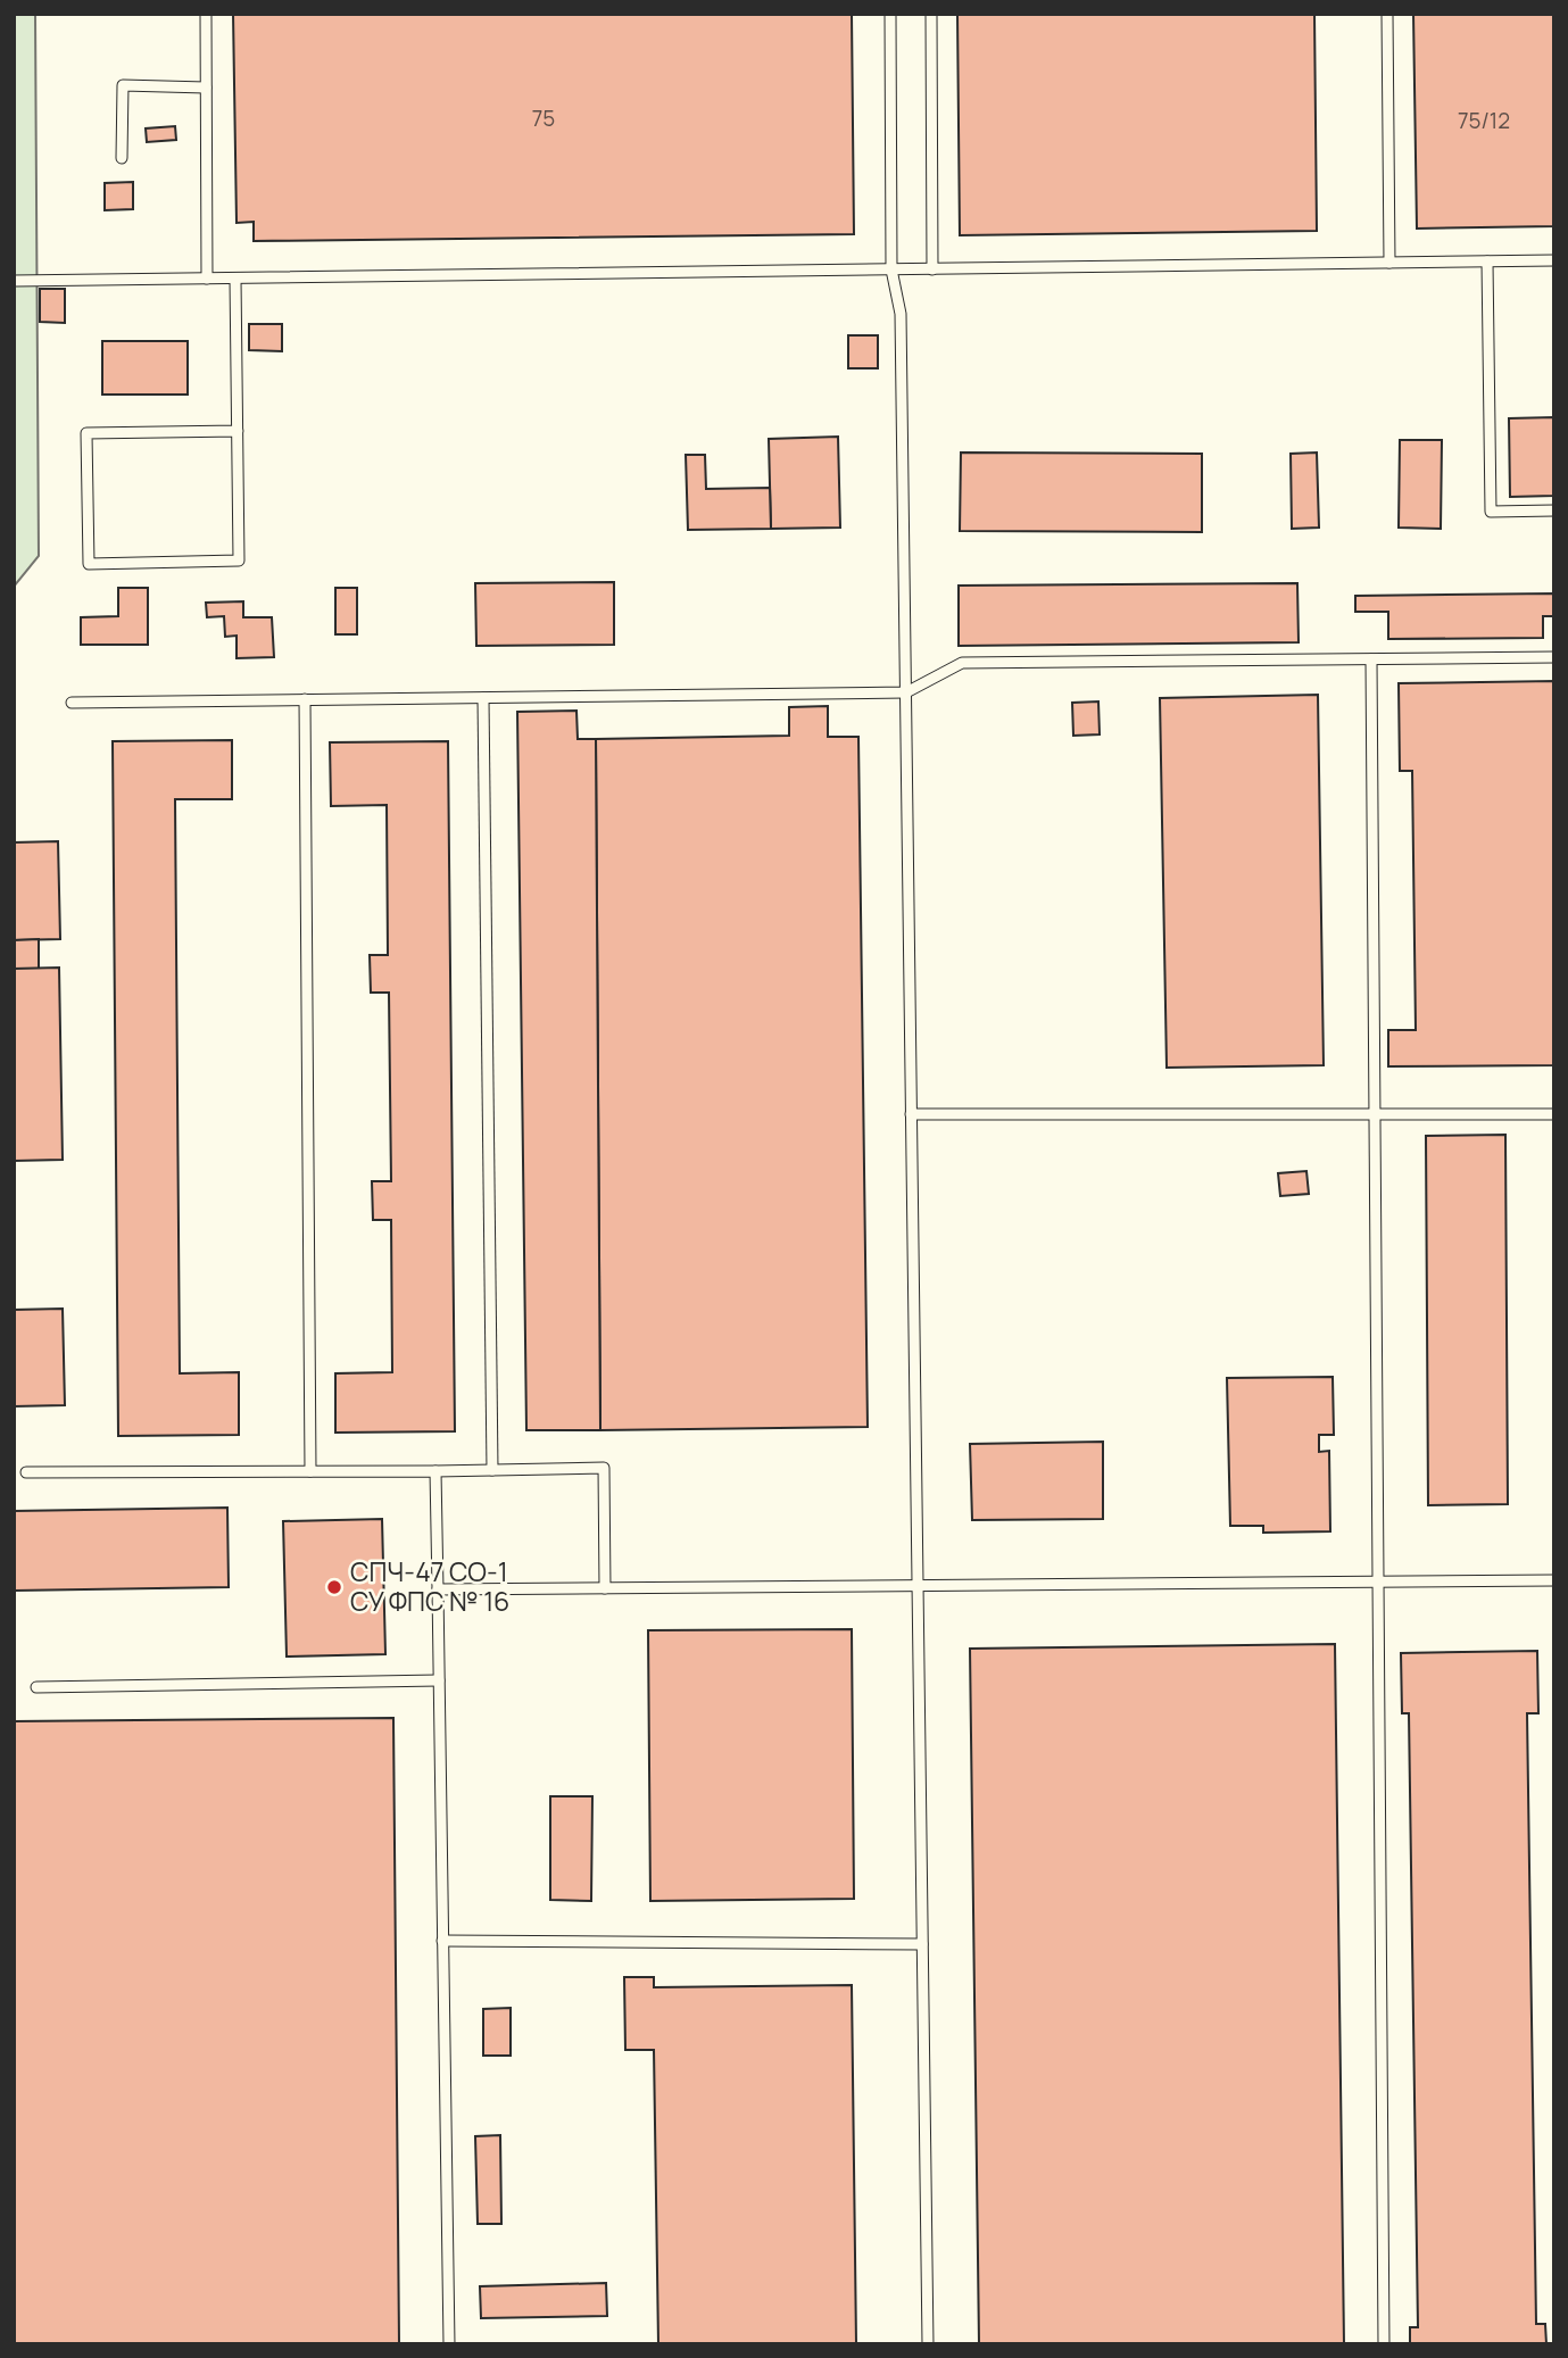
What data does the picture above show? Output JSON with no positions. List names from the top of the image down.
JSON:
{
  "places": ["СПЧ-47 СО-1 СУ ФПС № 16"],
  "house_numbers": ["75", "75/12"]
}
